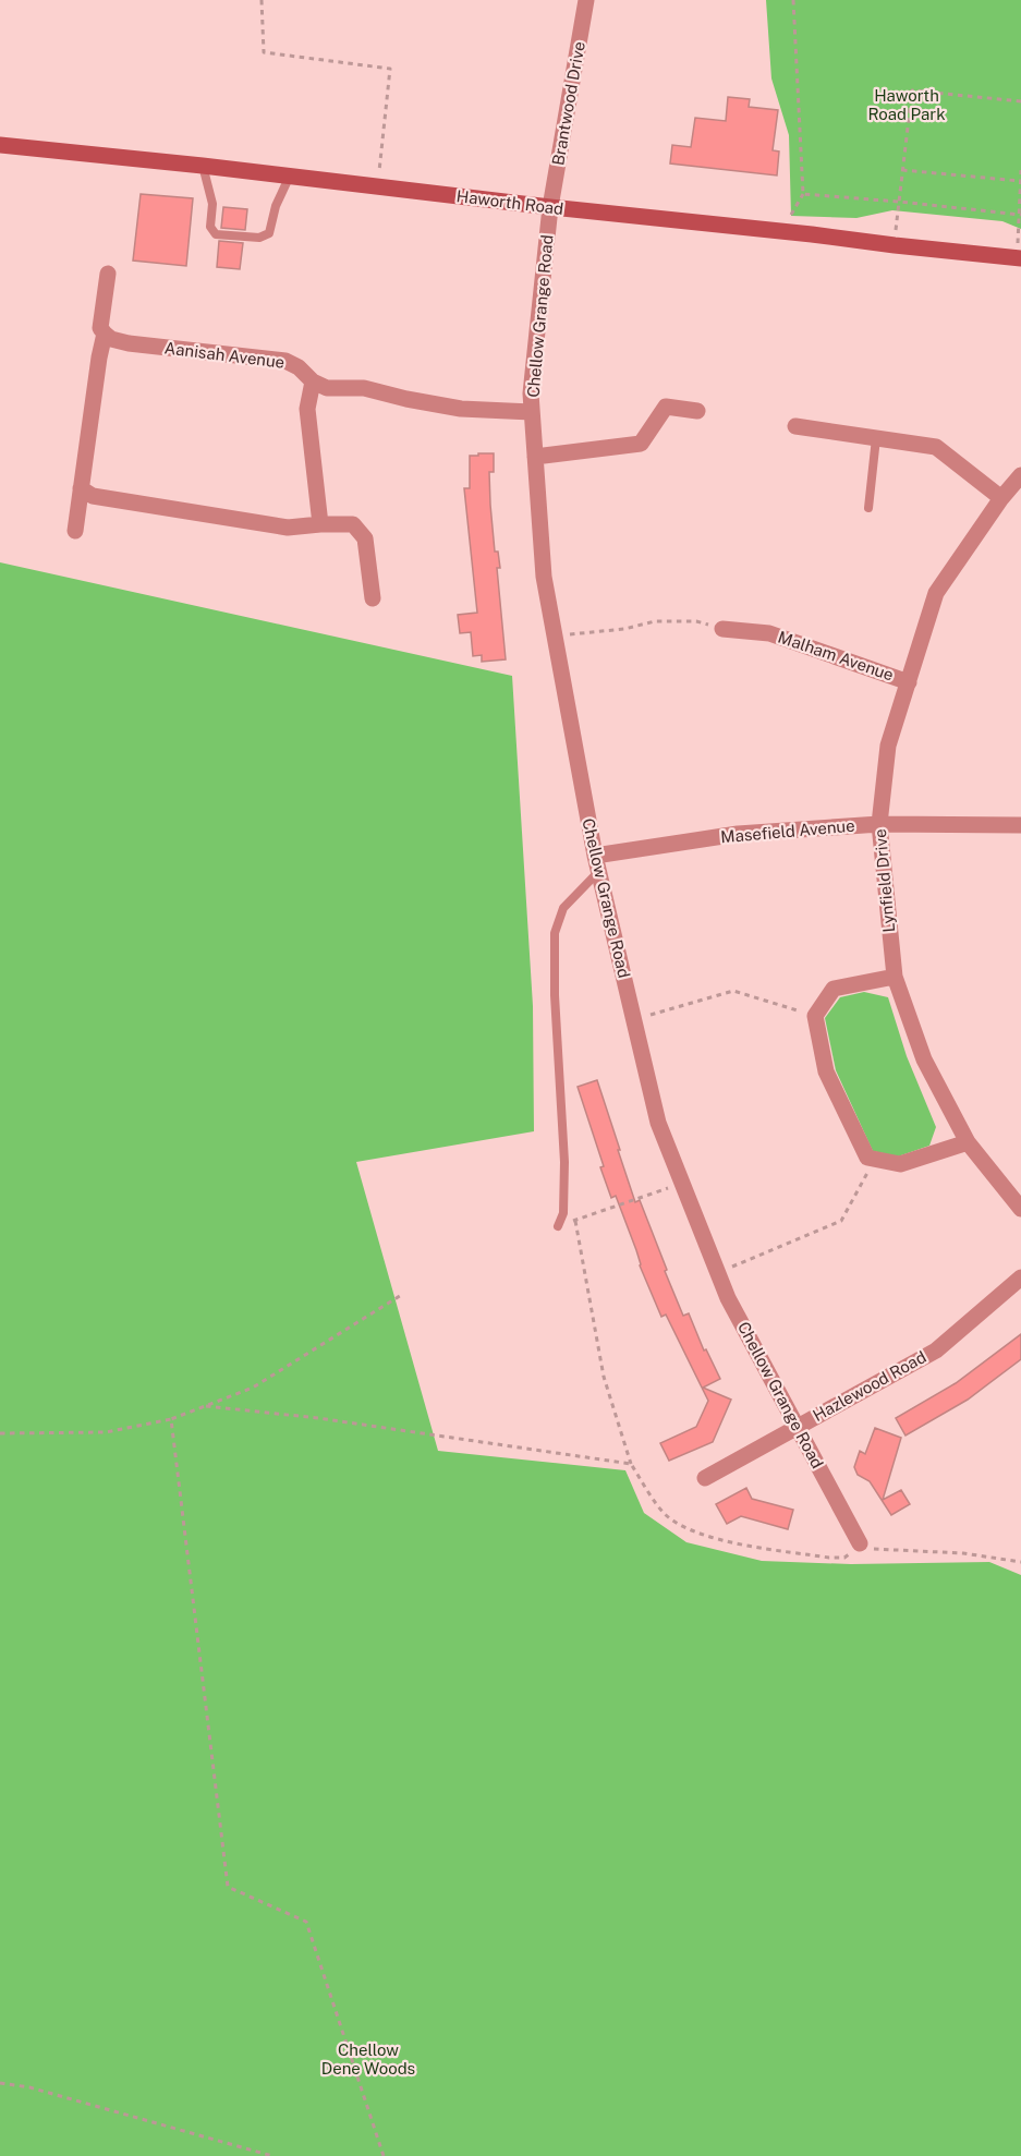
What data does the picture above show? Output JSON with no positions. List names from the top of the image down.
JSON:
{
  "streets": {
    "main road": ["Haworth Road"],
    "street": [
      "Brantwood Drive",
      "Chellow Grange Road",
      "Aanisah Avenue",
      "Malham Avenue",
      "Masefield Avenue",
      "Lynfield Drive",
      "Hazlewood Road"
    ]
  },
  "crossings": [
    ["Brantwood Drive", "Haworth Road"],
    ["Brantwood Drive", "Chellow Grange Road"],
    ["Haworth Road", "Chellow Grange Road"],
    ["Chellow Grange Road", "Aanisah Avenue"],
    ["Chellow Grange Road", "Masefield Avenue"],
    ["Chellow Grange Road", "Hazlewood Road"],
    ["Malham Avenue", "Lynfield Drive"],
    ["Masefield Avenue", "Lynfield Drive"]
  ],
  "parks": ["Haworth Road Park", "Chellow Dene Woods"]
}
